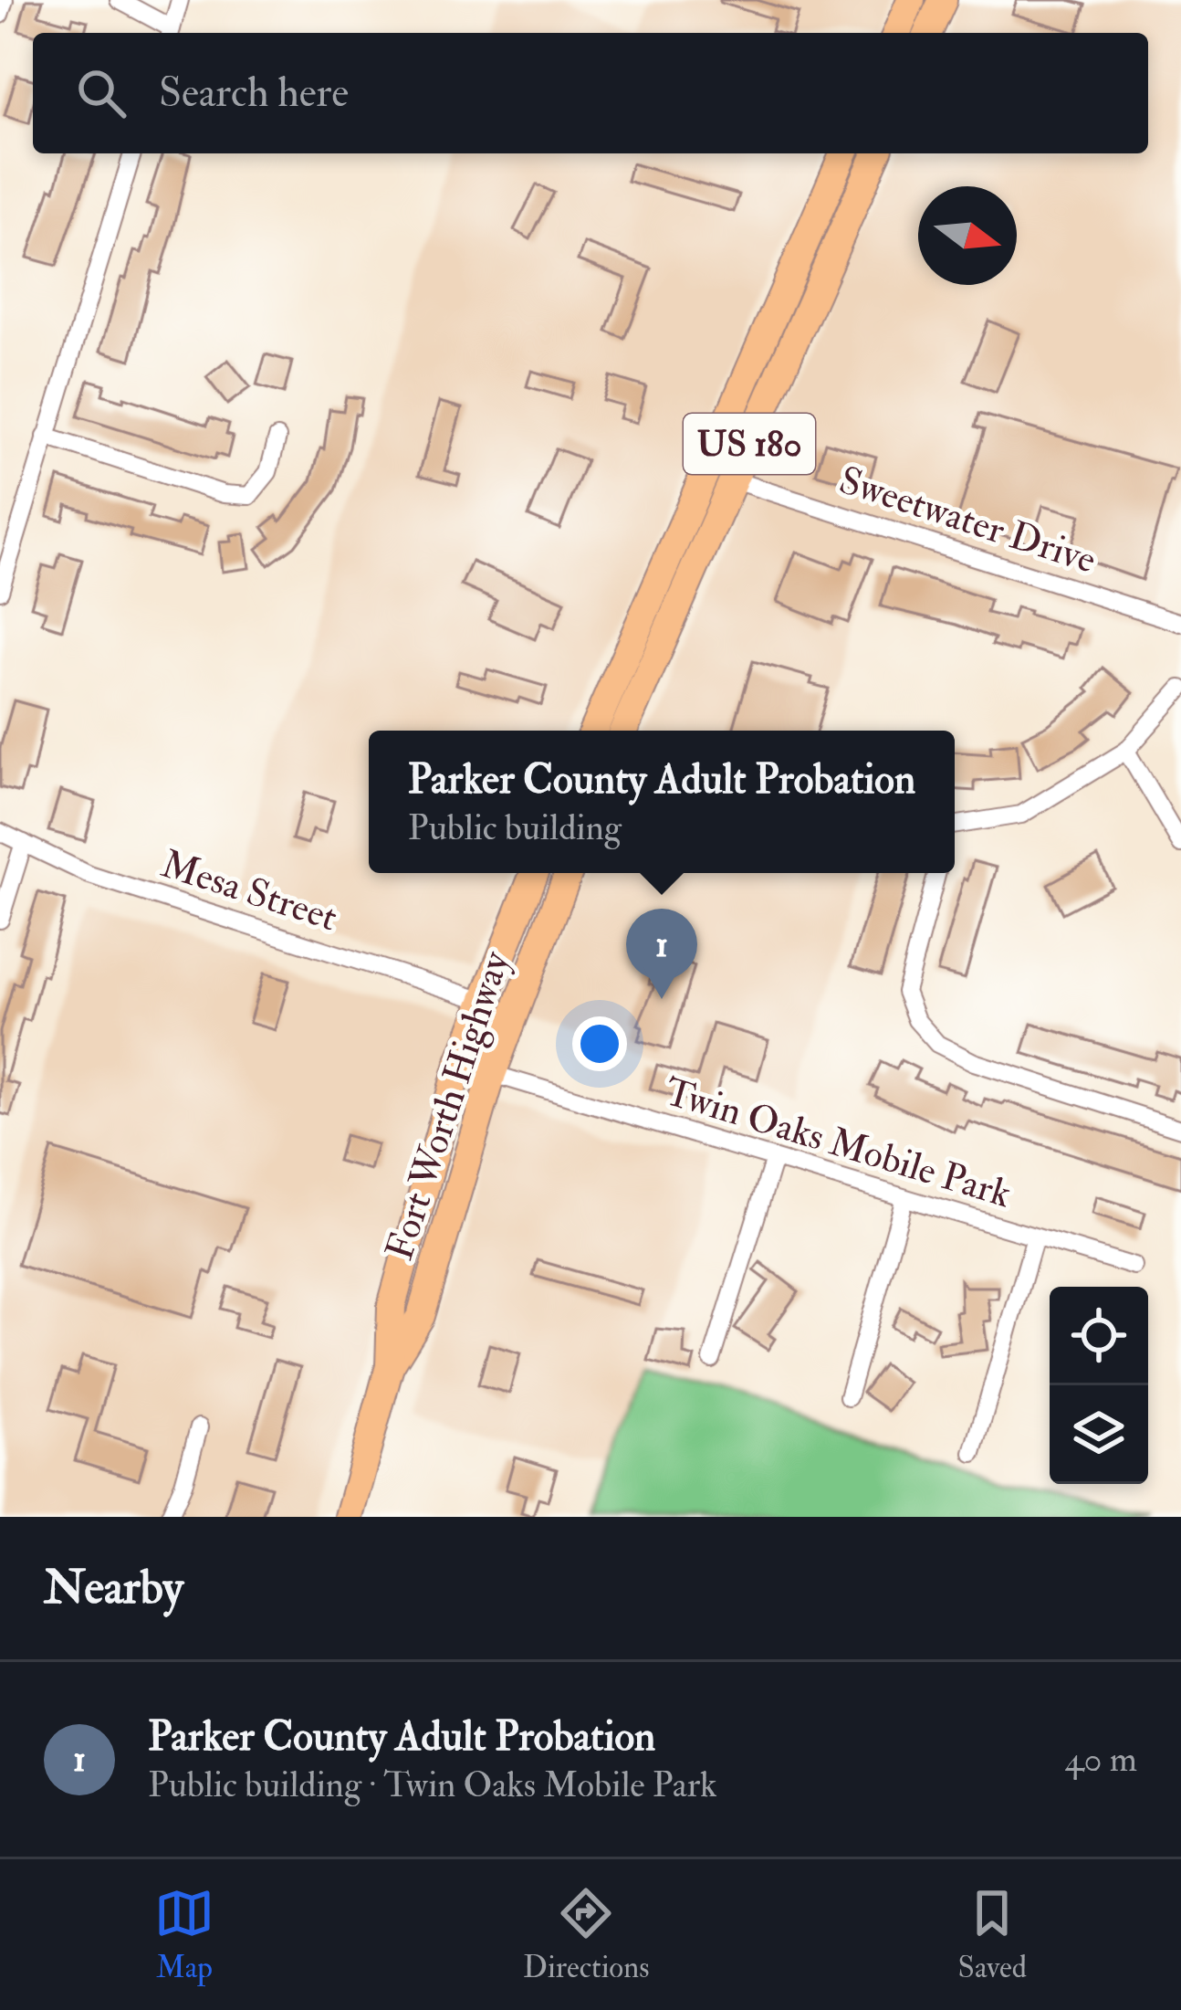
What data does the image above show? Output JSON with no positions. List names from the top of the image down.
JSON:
{
  "streets": {
    "main road": ["US 180", "Fort Worth Highway"],
    "street": ["Sweetwater Drive", "Mesa Street", "Twin Oaks Mobile Park"]
  },
  "crossings": [
    ["US 180", "Sweetwater Drive"],
    ["Mesa Street", "Fort Worth Highway"],
    ["Fort Worth Highway", "Twin Oaks Mobile Park"]
  ],
  "north": "right",
  "page": {
    "search": "Search here",
    "popup": ["Parker County Adult Probation", "Public building"],
    "pins": "1",
    "heading": "Nearby",
    "list": [
      {
        "mark": "1",
        "name": "Parker County Adult Probation",
        "note": "Public building · Twin Oaks Mobile Park",
        "value": "40 m"
      }
    ],
    "nav": ["Map", "Directions", "Saved"]
  }
}
